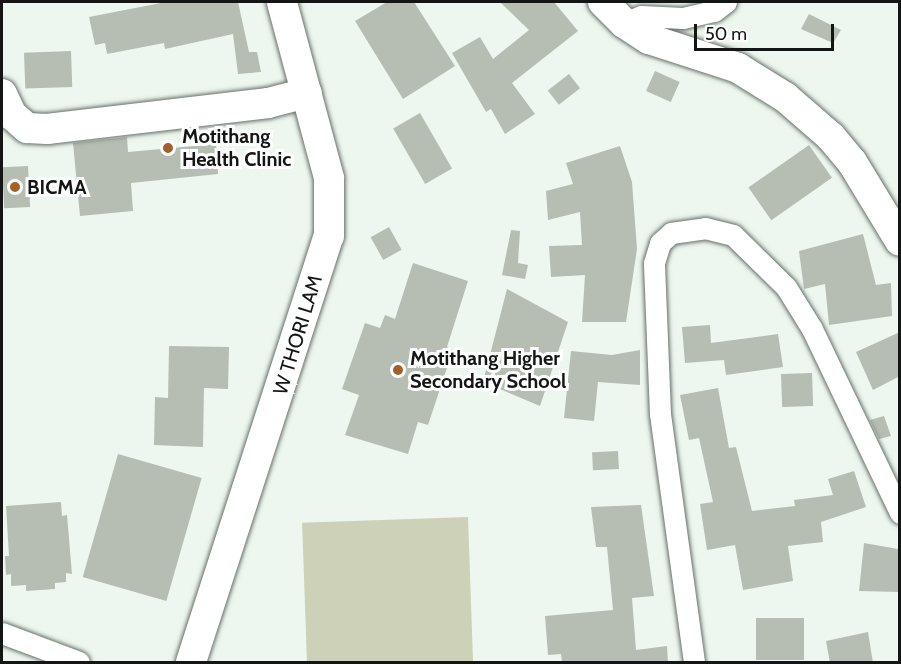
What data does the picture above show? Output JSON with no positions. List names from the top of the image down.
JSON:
{
  "streets": {
    "main road": ["W THORI LAM"]
  },
  "places": ["Motithang Health Clinic", "BICMA", "Motithang Higher Secondary School"],
  "scale_bar": "50 m"
}
